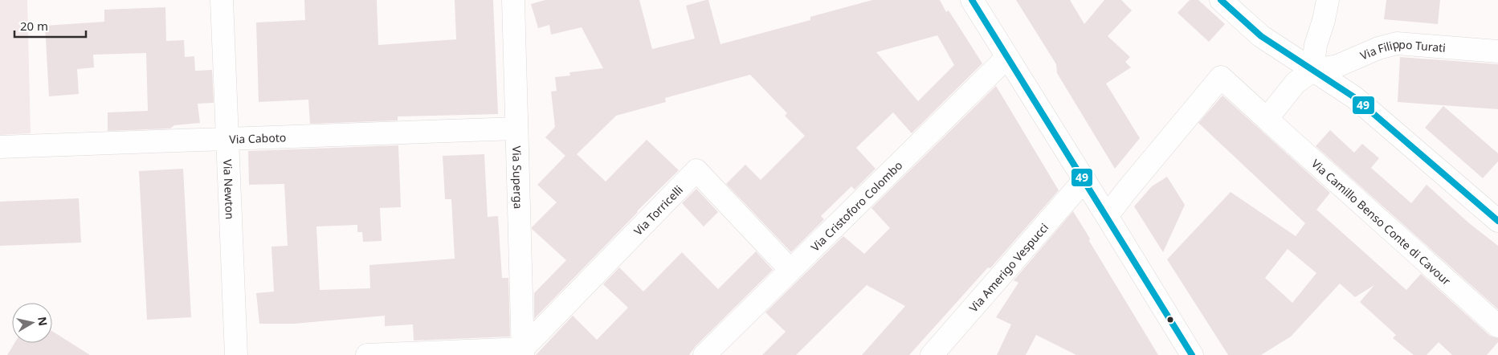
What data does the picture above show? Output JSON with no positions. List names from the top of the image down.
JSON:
{
  "streets": {
    "street": [
      "Via Filippo Turati",
      "Via Caboto",
      "Via Superga",
      "Via Newton",
      "Via Cristoforo Colombo",
      "Via Torricelli",
      "Via Camillo Benso Conte di Cavour",
      "Via Amerigo Vespucci"
    ]
  },
  "crossings": [
    ["Via Caboto", "Via Superga"],
    ["Via Caboto", "Via Newton"],
    ["Via Superga", "Via Torricelli"],
    ["Via Cristoforo Colombo", "Via Torricelli"]
  ],
  "lines": ["transit line 49"],
  "scale_bar": "20 m",
  "north": "right"
}
